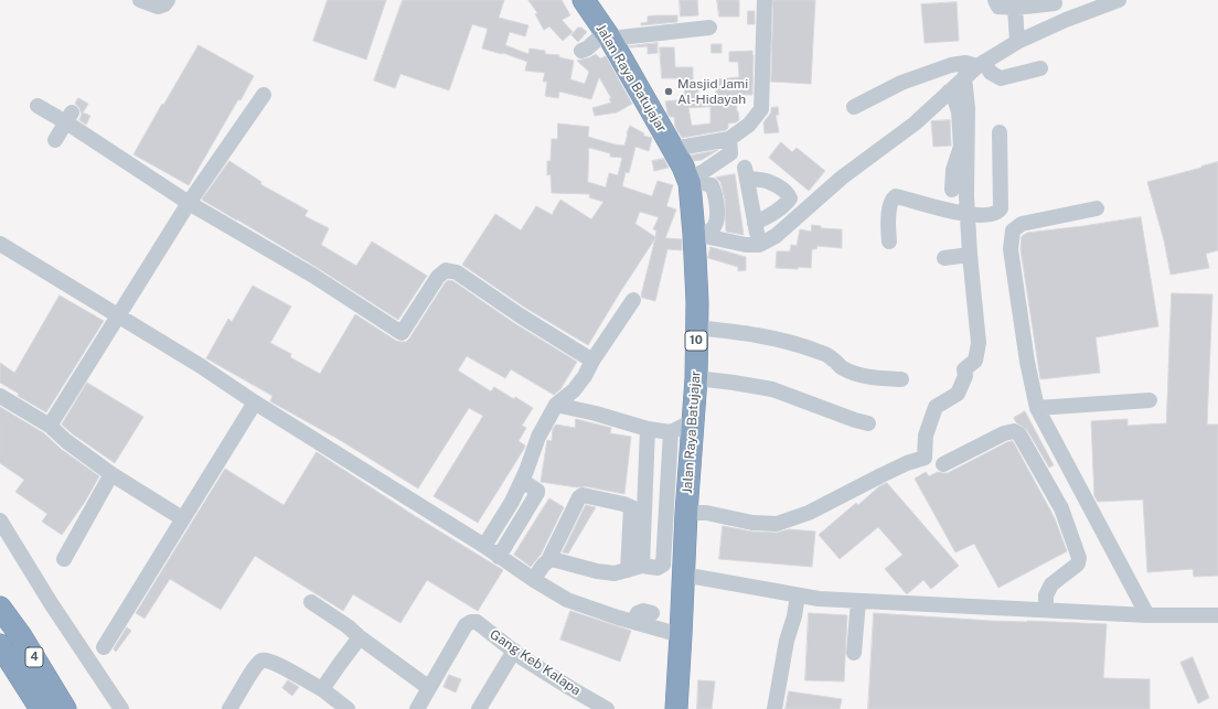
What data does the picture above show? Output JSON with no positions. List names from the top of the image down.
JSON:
{
  "streets": {
    "highway": ["Jalan Raya Batujajar", "10", "4"],
    "street": ["Gang Keb Kalapa"]
  },
  "places": ["Masjid Jami Al-Hidayah"]
}
